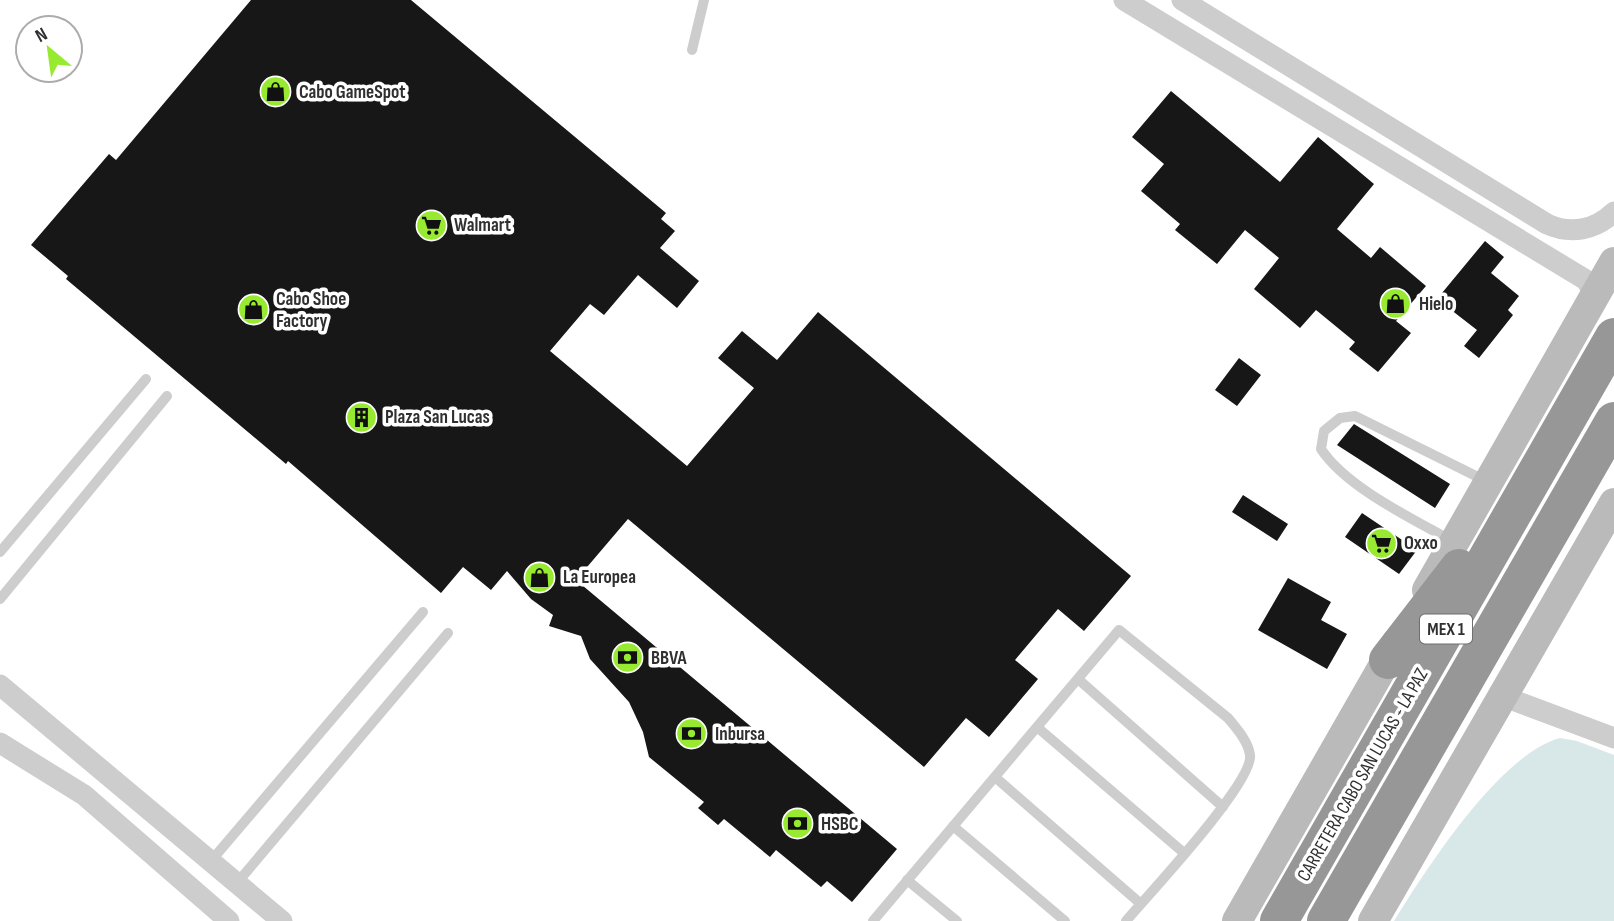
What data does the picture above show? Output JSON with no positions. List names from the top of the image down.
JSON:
{
  "streets": {
    "highway": ["MEX 1", "CARRETERA CABO SAN LUCAS - LA PAZ"]
  },
  "places": {
    "shop": [
      "Cabo GameSpot",
      "Hielo",
      "Cabo Shoe Factory",
      "La Europea"
    ],
    "supermarket": ["Walmart", "Oxxo"],
    "building": ["Plaza San Lucas"],
    "bank": ["BBVA", "Inbursa", "HSBC"]
  },
  "north": "top left"
}
